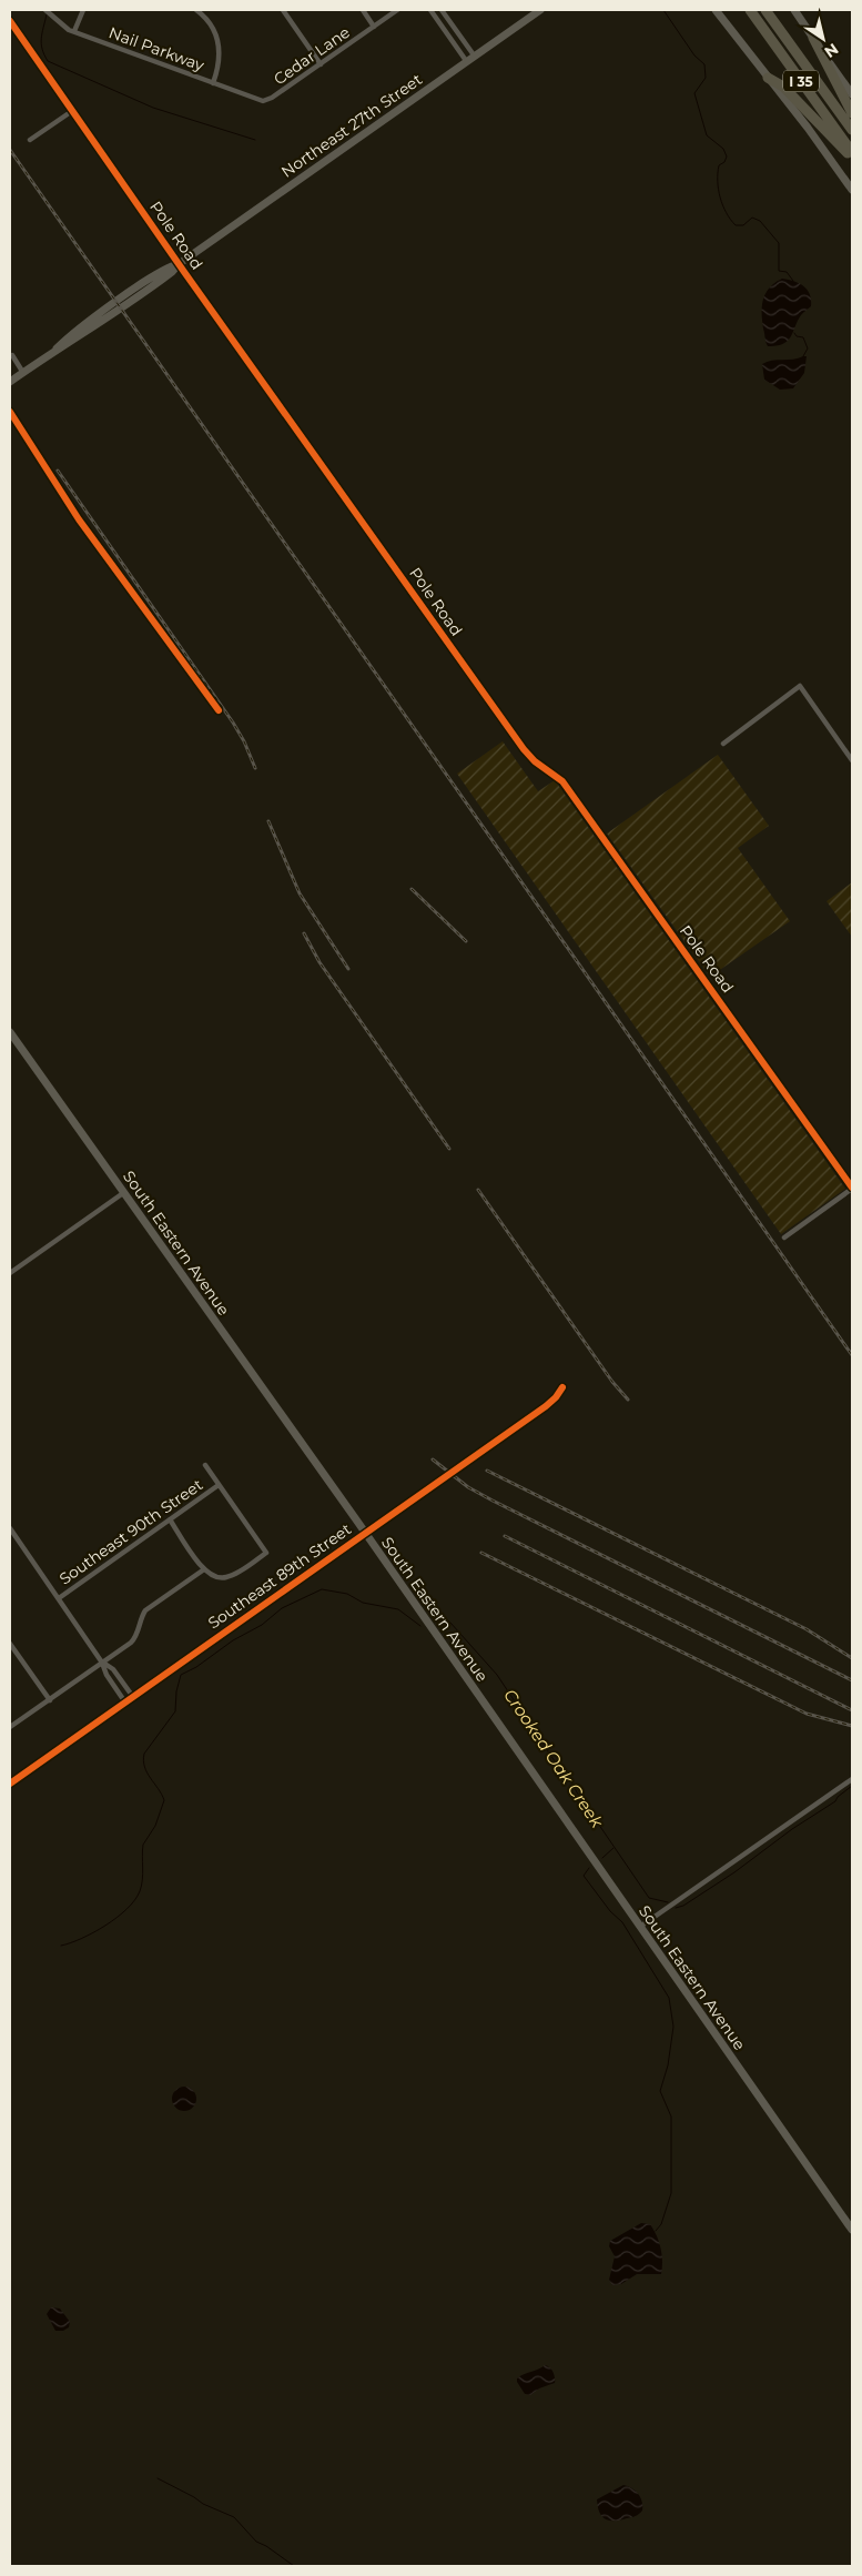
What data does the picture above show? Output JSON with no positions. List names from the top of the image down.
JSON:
{
  "streets": {
    "highway": ["I 35"],
    "main road": ["Northeast 27th Street", "South Eastern Avenue", "Southeast 89th Street"],
    "street": [
      "Nail Parkway",
      "Cedar Lane",
      "Pole Road",
      "Southeast 90th Street"
    ]
  },
  "crossings": [
    ["Nail Parkway", "Cedar Lane"],
    ["Northeast 27th Street", "Pole Road"],
    ["South Eastern Avenue", "Southeast 89th Street"]
  ],
  "water": ["Crooked Oak Creek"],
  "north": "bottom right"
}
